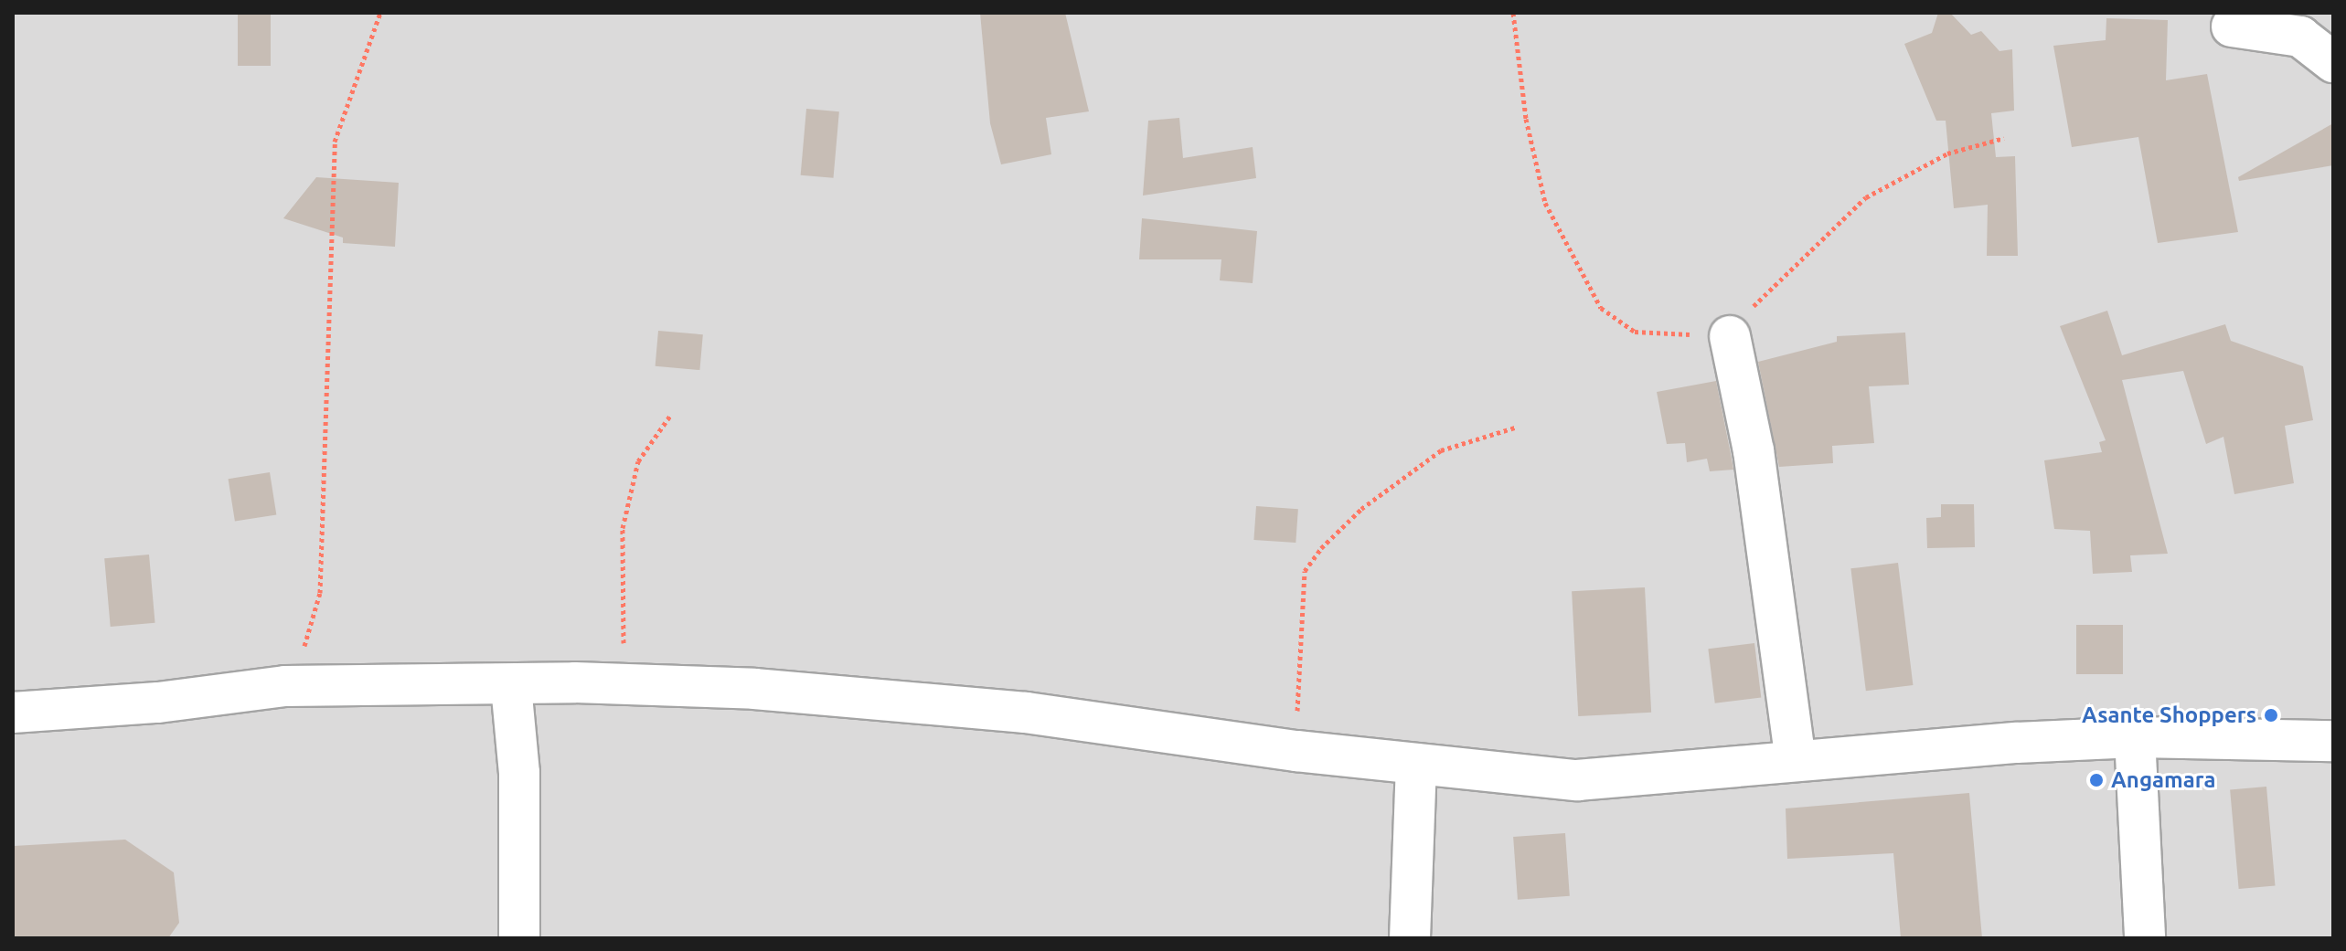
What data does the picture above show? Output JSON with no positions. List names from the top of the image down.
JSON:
{
  "places": ["Asante Shoppers", "Angamara"]
}
